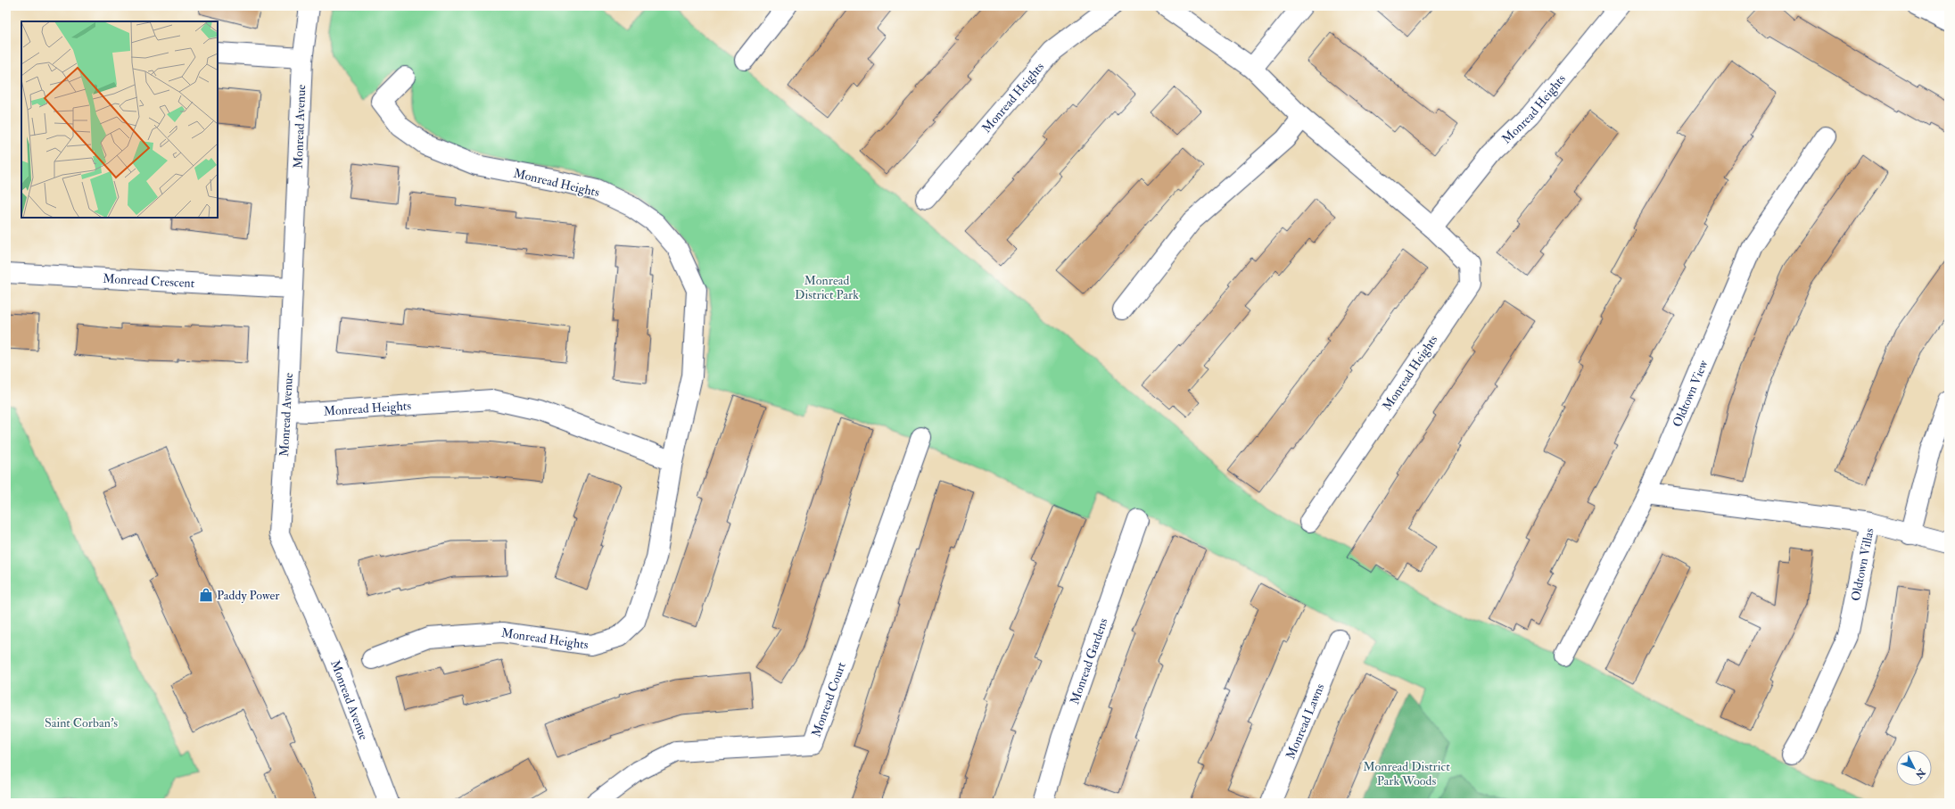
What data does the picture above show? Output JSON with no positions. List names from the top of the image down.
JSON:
{
  "streets": {
    "street": [
      "Monread Heights",
      "Monread Avenue",
      "Monread Crescent",
      "Oldtown View",
      "Oldtown Villas",
      "Monread Gardens",
      "Monread Court",
      "Monread Lawns"
    ]
  },
  "crossings": [
    ["Monread Heights", "Monread Avenue"],
    ["Monread Avenue", "Monread Crescent"],
    ["Oldtown View", "Oldtown Villas"]
  ],
  "parks": ["Monread District Park", "Saint Corban's", "Monread District Park Woods"],
  "places": {
    "shop": ["Paddy Power"]
  },
  "north": "bottom right"
}
